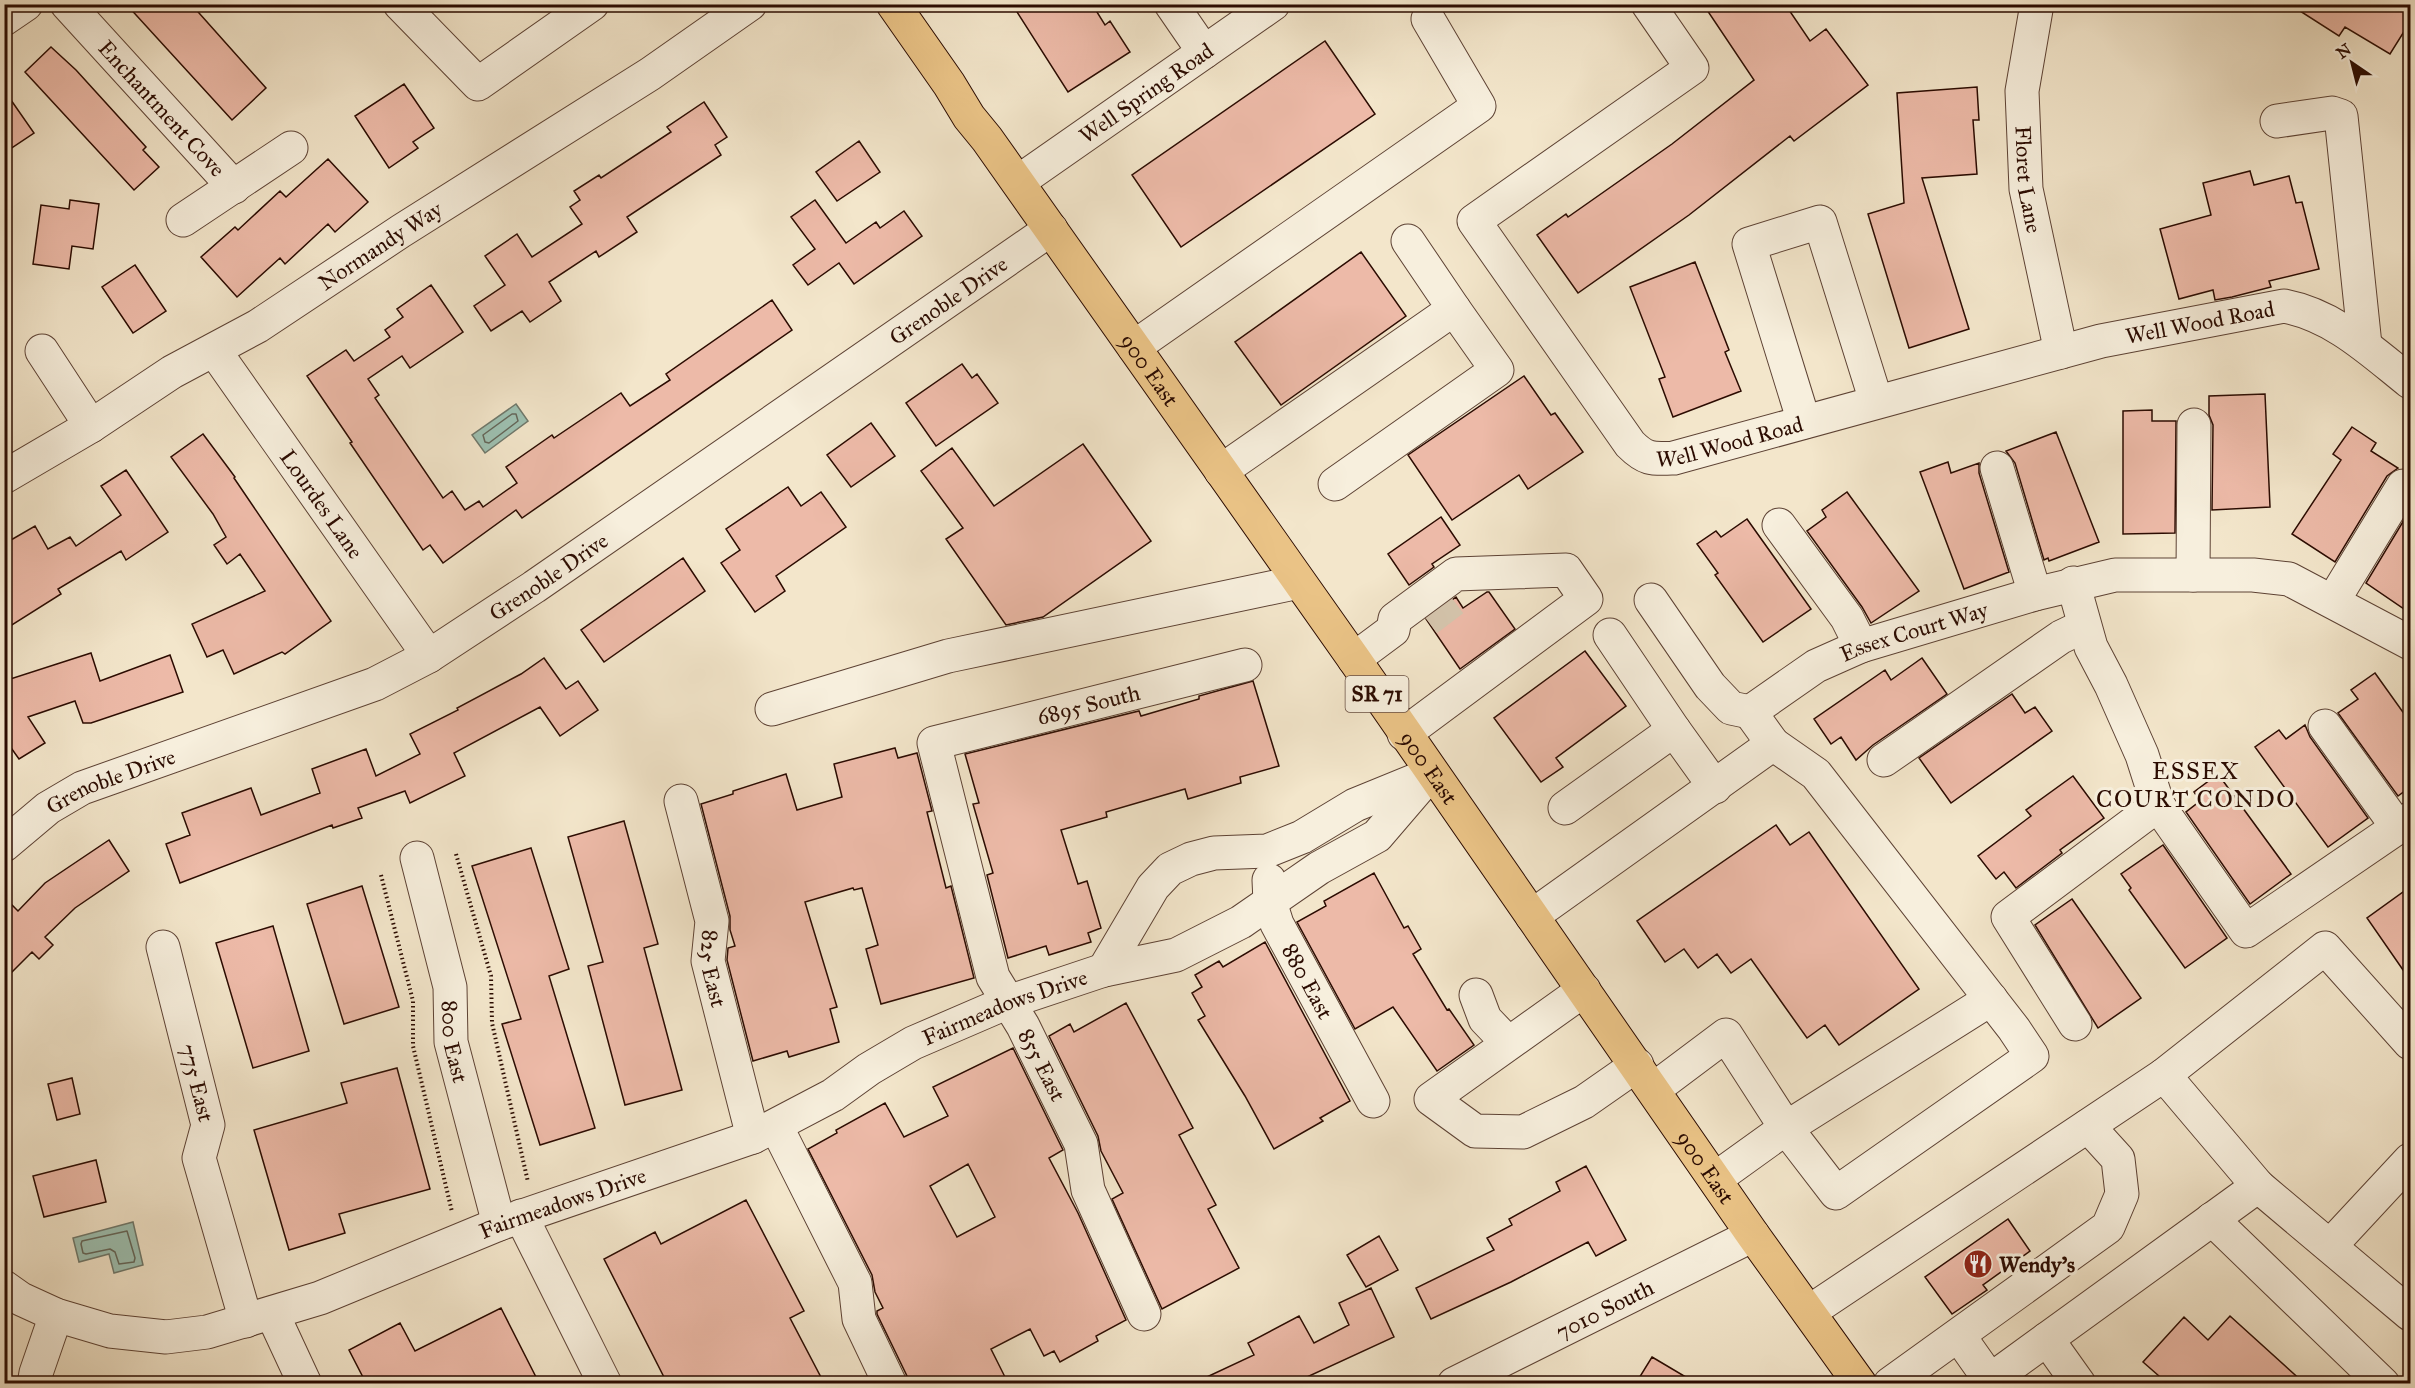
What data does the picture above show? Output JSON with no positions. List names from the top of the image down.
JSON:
{
  "streets": {
    "main road": ["900 East", "SR 71"],
    "street": [
      "Well Spring Road",
      "Enchantment Cove",
      "Floret Lane",
      "Normandy Way",
      "Grenoble Drive",
      "Well Wood Road",
      "Lourdes Lane",
      "Essex Court Way",
      "6895 South",
      "825 East",
      "880 East",
      "Fairmeadows Drive",
      "800 East",
      "855 East",
      "775 East",
      "7010 South"
    ]
  },
  "crossings": [
    ["Well Spring Road", "900 East"],
    ["Floret Lane", "Well Wood Road"],
    ["Normandy Way", "Lourdes Lane"],
    ["Grenoble Drive", "900 East"],
    ["Grenoble Drive", "Lourdes Lane"],
    ["900 East", "Fairmeadows Drive"],
    ["900 East", "7010 South"],
    ["6895 South", "855 East"],
    ["825 East", "Fairmeadows Drive"],
    ["880 East", "Fairmeadows Drive"],
    ["Fairmeadows Drive", "800 East"],
    ["Fairmeadows Drive", "855 East"],
    ["Fairmeadows Drive", "775 East"]
  ],
  "districts": ["ESSEX COURT CONDO"],
  "places": {
    "restaurant": ["Wendy's"]
  },
  "north": "top left"
}
